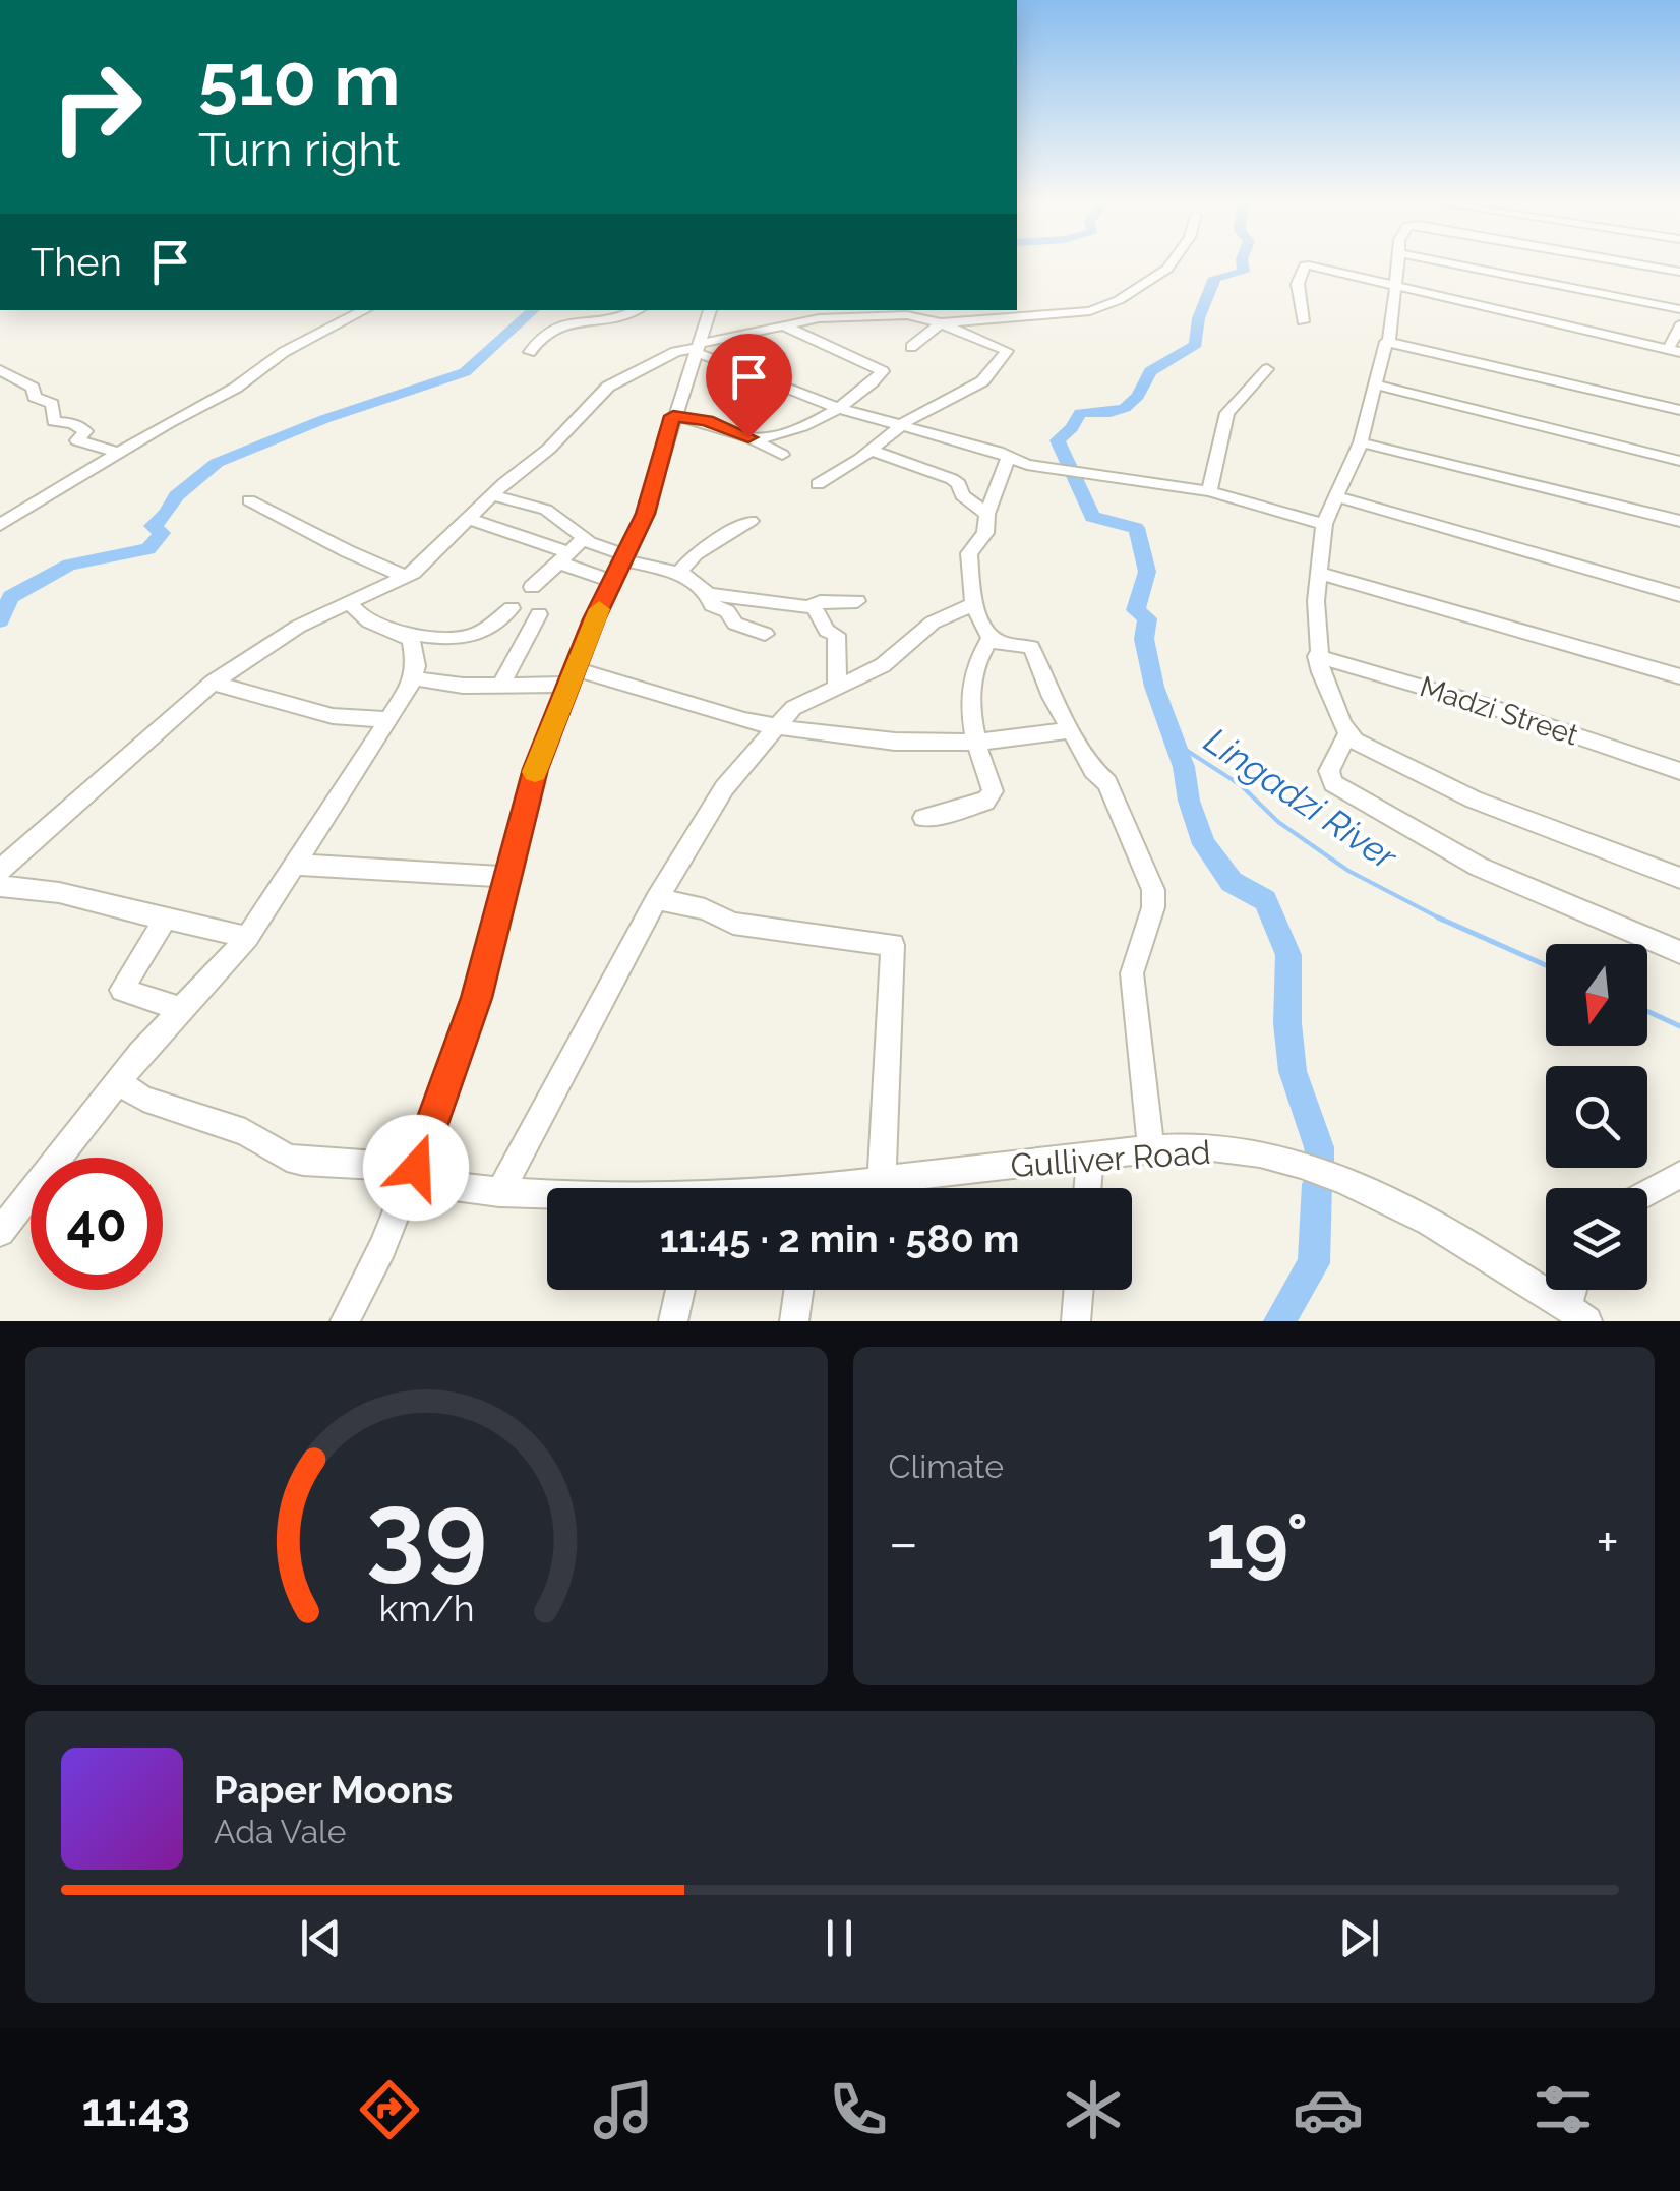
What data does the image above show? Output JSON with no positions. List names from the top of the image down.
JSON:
{
  "streets": {
    "street": ["Madzi Street", "Gulliver Road"]
  },
  "water": ["Lingadzi River"],
  "north": "bottom",
  "page": {
    "turn": ["510 m", "Turn right"],
    "then": "Then",
    "limit": "40",
    "trip": "11:45 · 2 min · 580 m",
    "tile": "Climate",
    "heat": ["−", "19°", "+"],
    "song": ["Paper Moons", "Ada Vale"],
    "tabs": "11:43",
    "gauge": ["39", "km/h"]
  }
}
